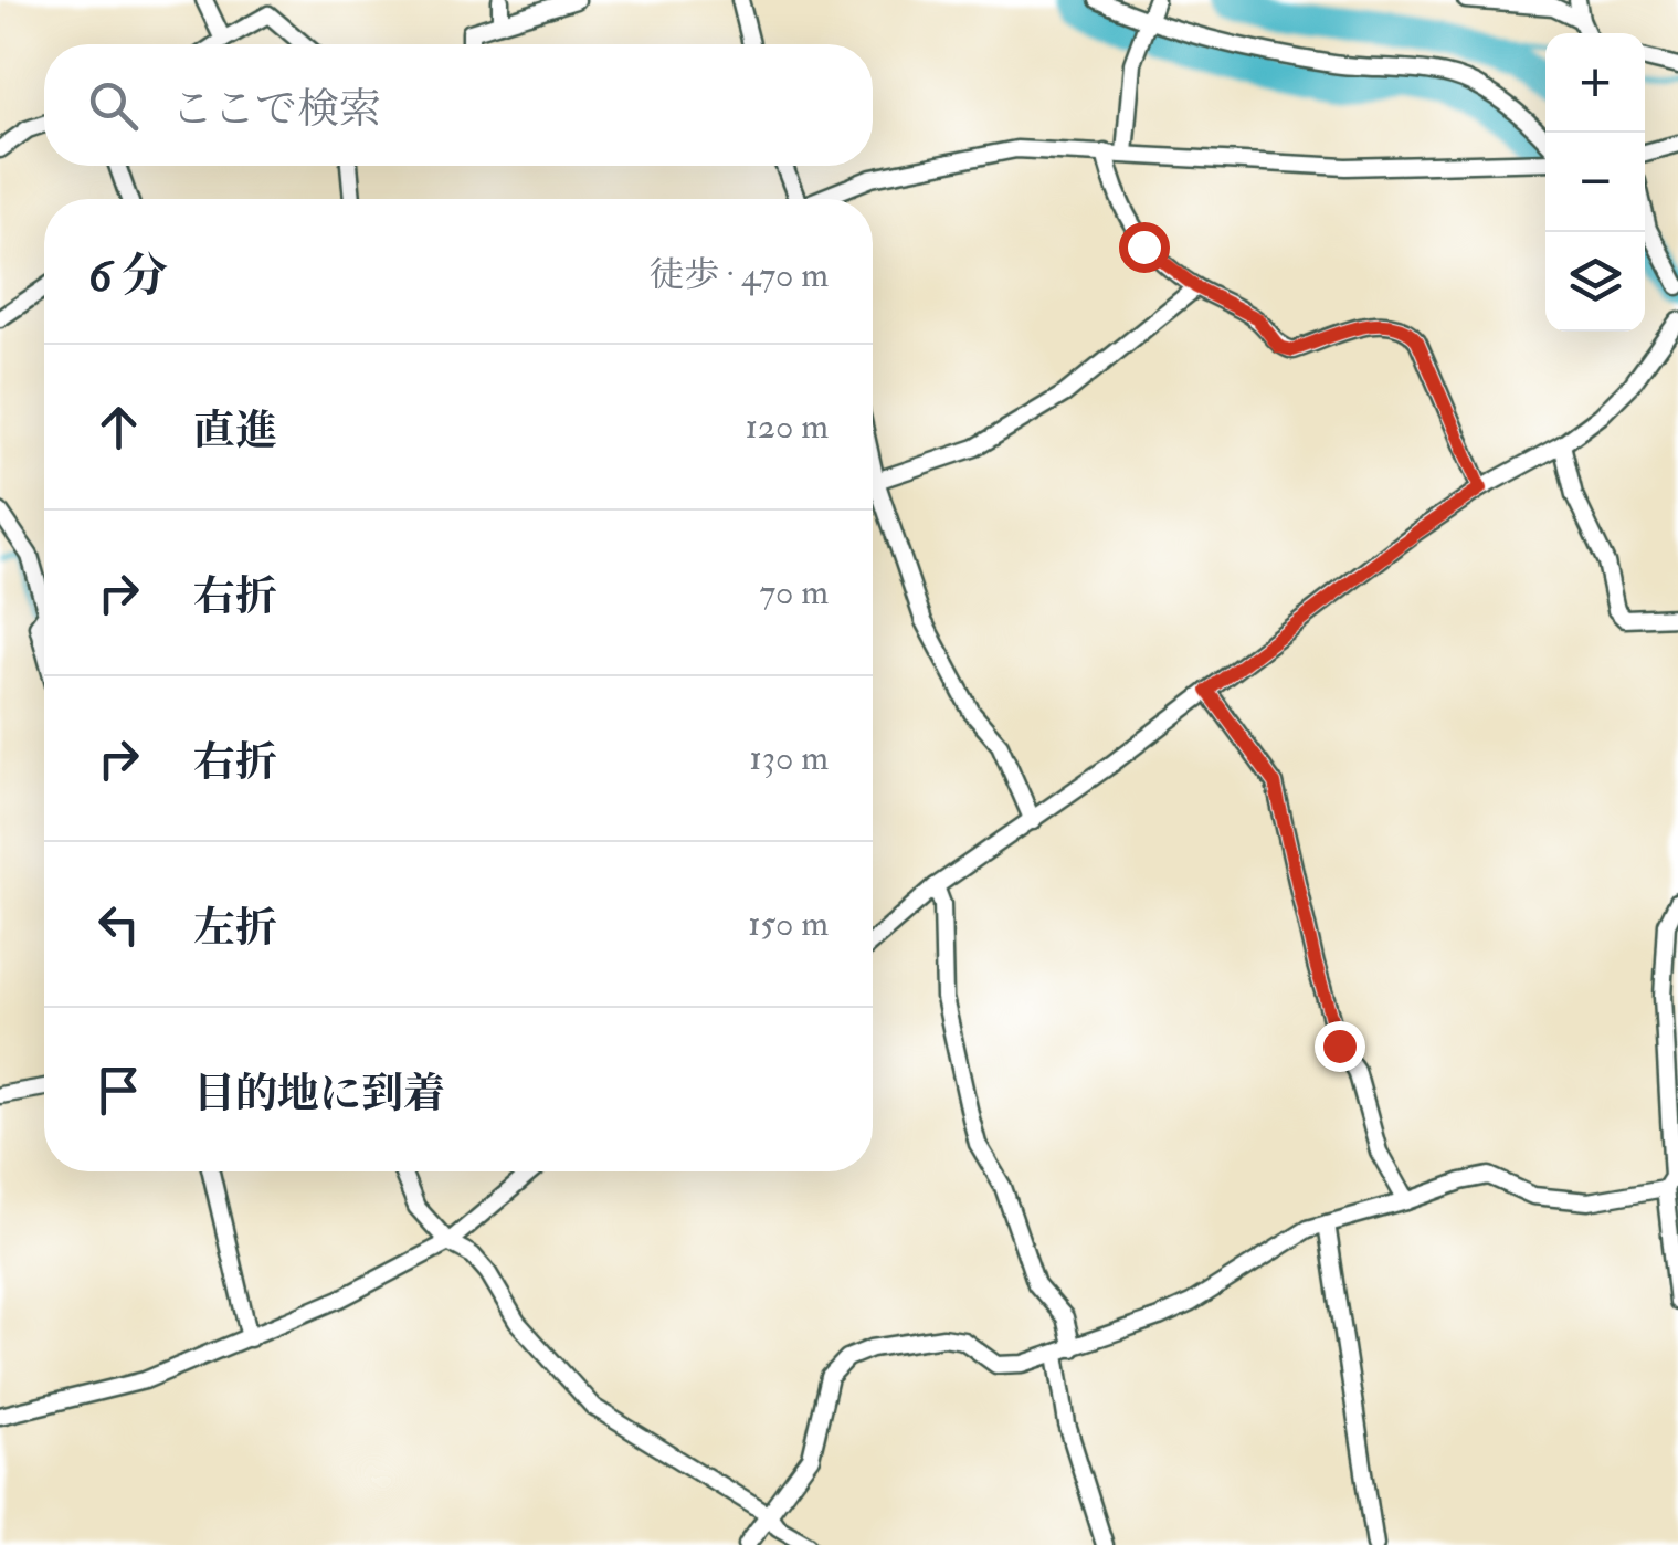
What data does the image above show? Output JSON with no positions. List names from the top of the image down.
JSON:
{
  "page": {
    "map_buttons": ["+", "−"],
    "search": "ここで検索",
    "heading": ["6 分", "徒歩 · 470 m"],
    "list": [
      ["直進", "120 m"],
      ["右折", "70 m"],
      ["右折", "130 m"],
      ["左折", "150 m"],
      "目的地に到着"
    ]
  }
}
